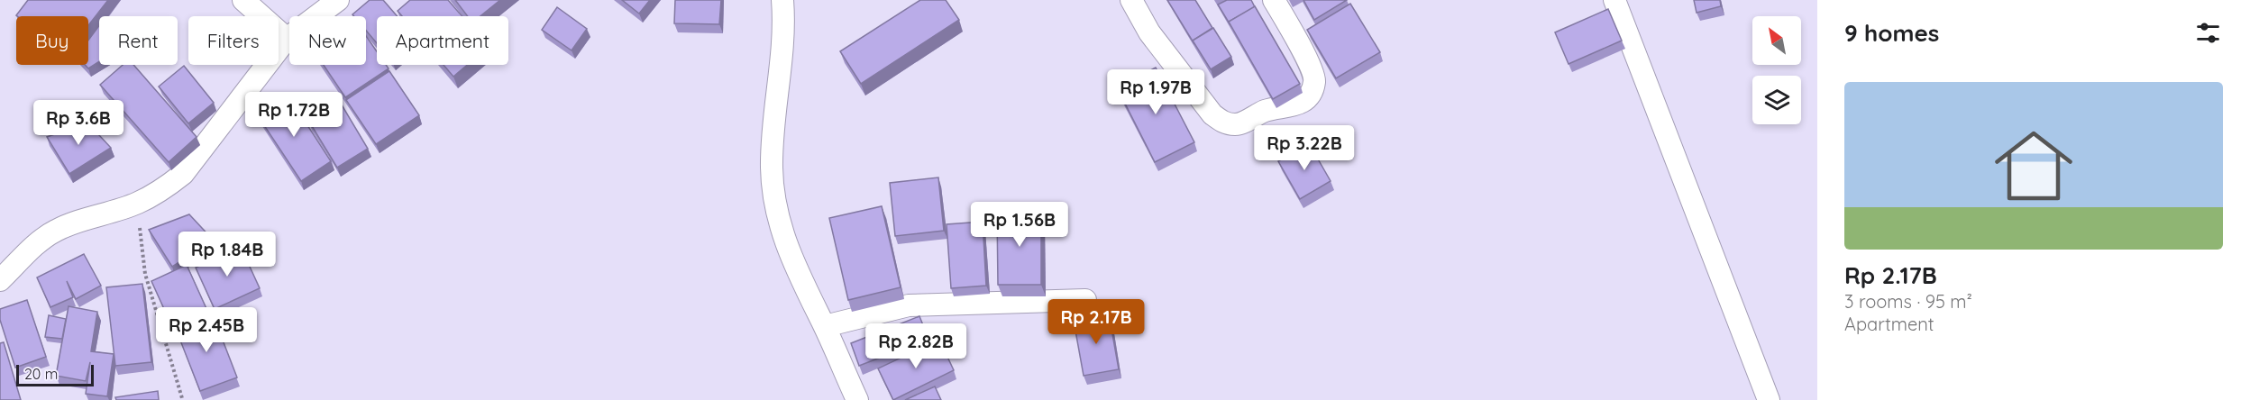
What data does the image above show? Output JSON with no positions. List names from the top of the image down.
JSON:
{
  "scale_bar": "20 m",
  "north": "top left",
  "page": {
    "heading": "9 homes",
    "chip": [
      "Buy",
      "Rent",
      "Filters",
      "New",
      "Apartment"
    ],
    "list": [
      {
        "name": "Rp 2.17B",
        "note": "3 rooms · 95 m² · Apartment"
      }
    ],
    "price": [
      "Rp 1.97B",
      "Rp 1.72B",
      "Rp 3.6B",
      "Rp 3.22B",
      "Rp 1.56B",
      "Rp 1.84B",
      "Rp 2.17B",
      "Rp 2.45B",
      "Rp 2.82B"
    ],
    "scale": "20 m"
  }
}
